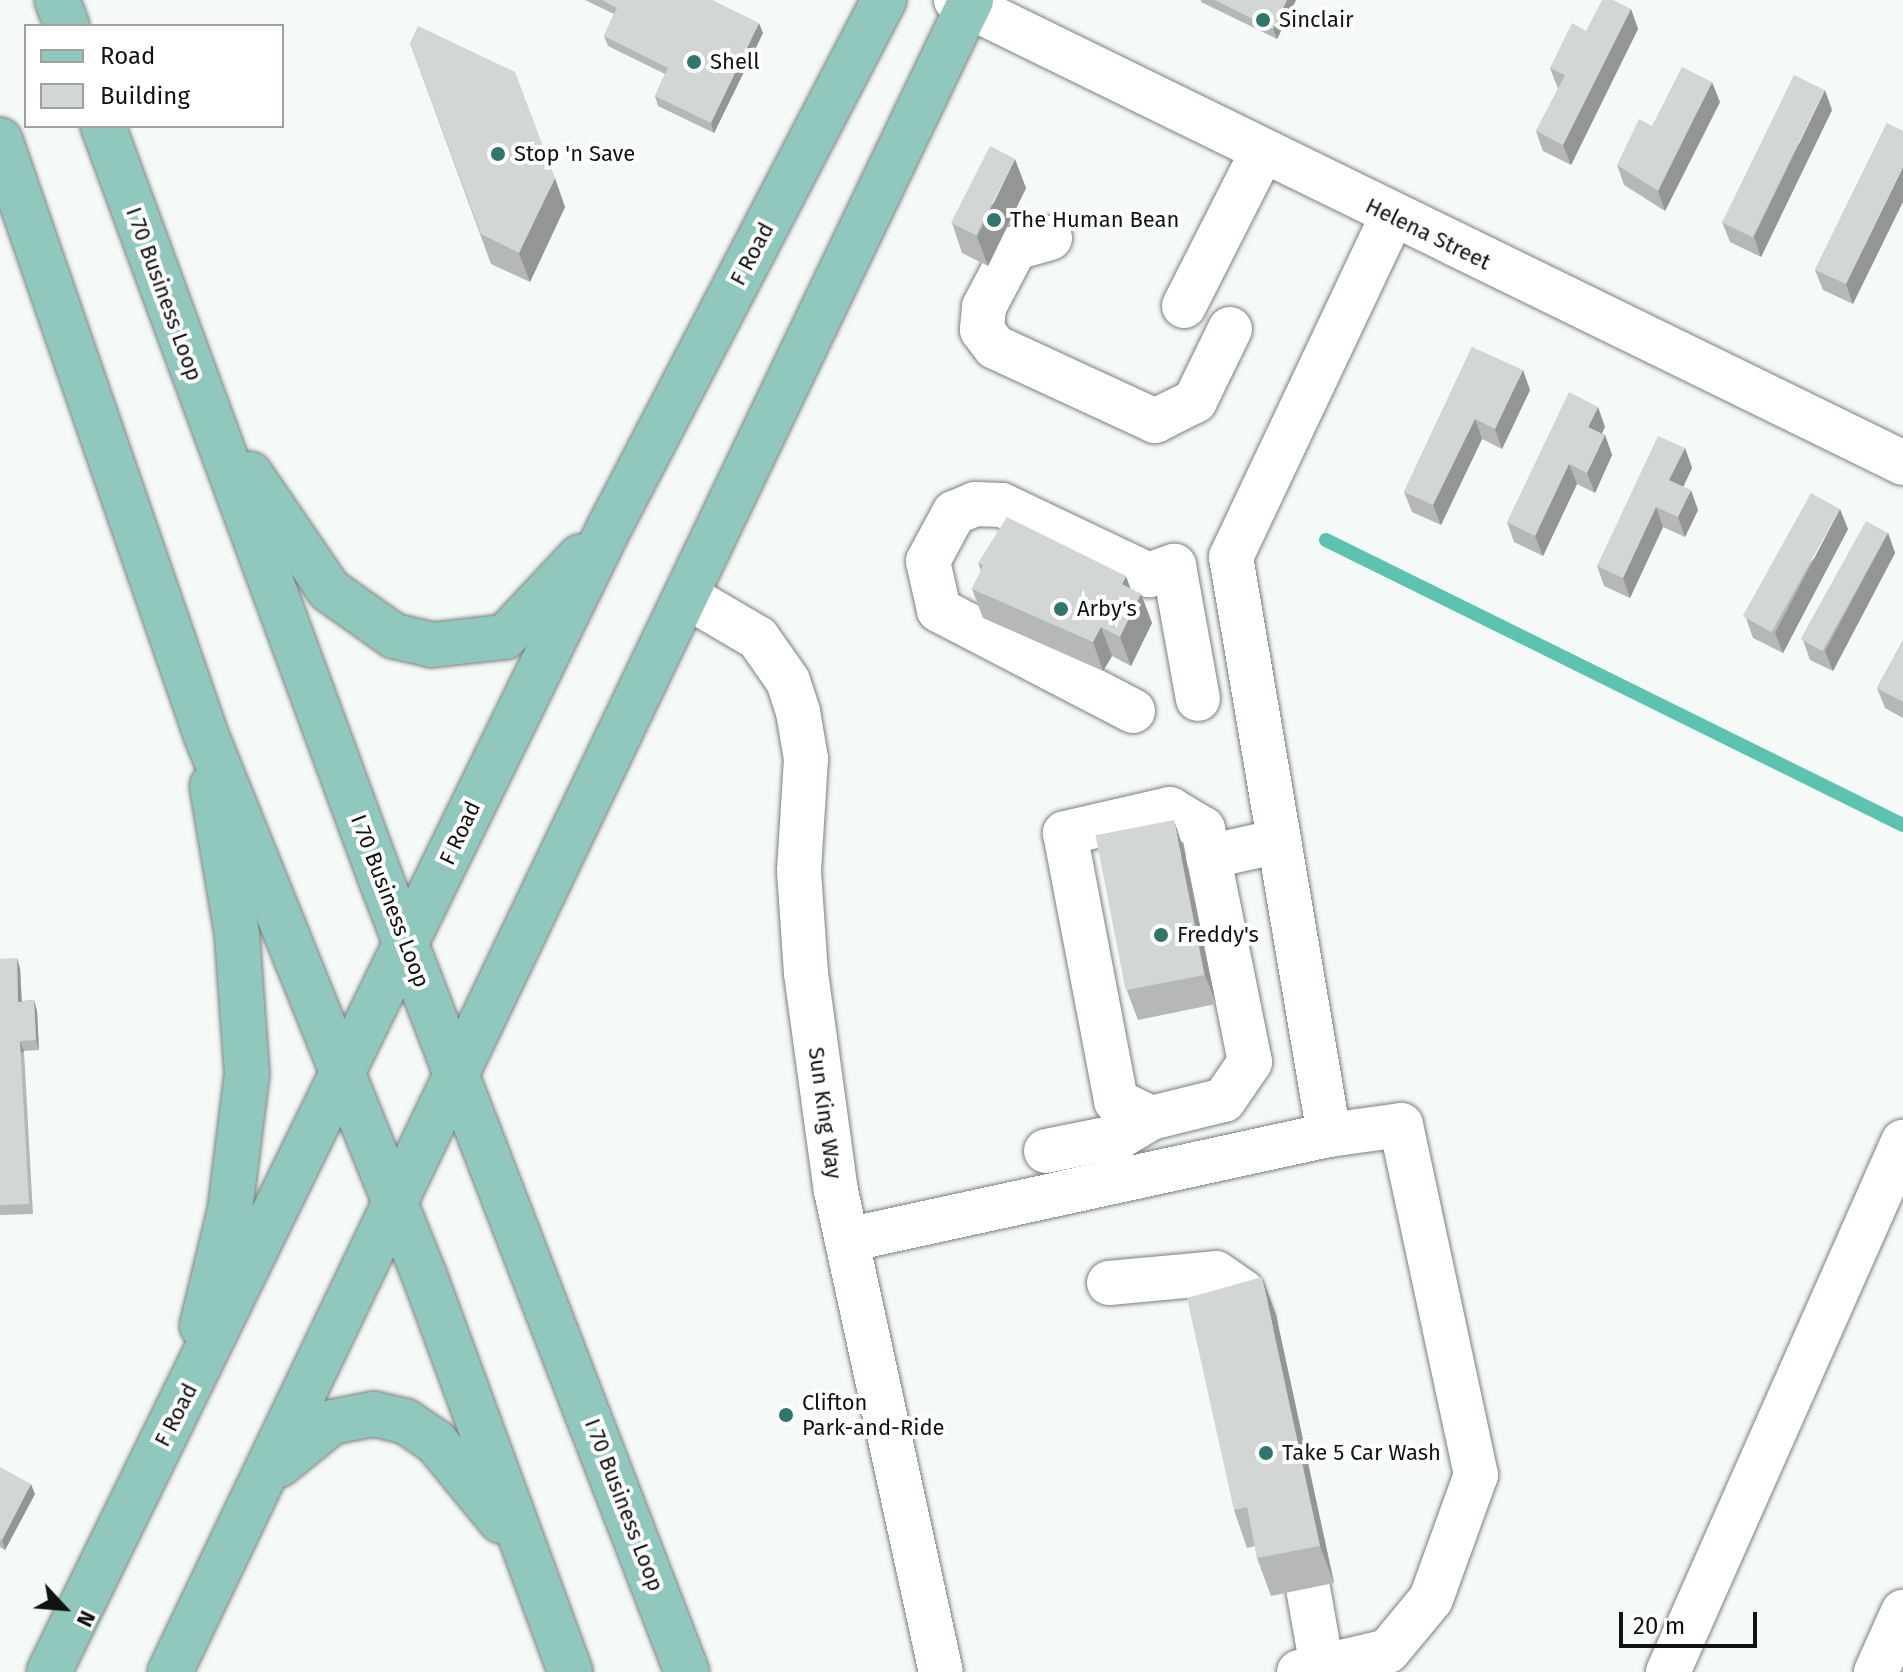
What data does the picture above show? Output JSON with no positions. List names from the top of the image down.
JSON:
{
  "streets": {
    "main road": ["F Road", "I 70 Business Loop"],
    "street": ["Helena Street", "Sun King Way"]
  },
  "crossings": [
    ["F Road", "I 70 Business Loop"]
  ],
  "places": [
    "Sinclair",
    "Shell",
    "Stop 'n Save",
    "The Human Bean",
    "Arby's",
    "Freddy's",
    "Clifton Park-and-Ride",
    "Take 5 Car Wash"
  ],
  "legend": ["Road", "Building"],
  "scale_bar": "20 m",
  "north": "bottom right"
}
